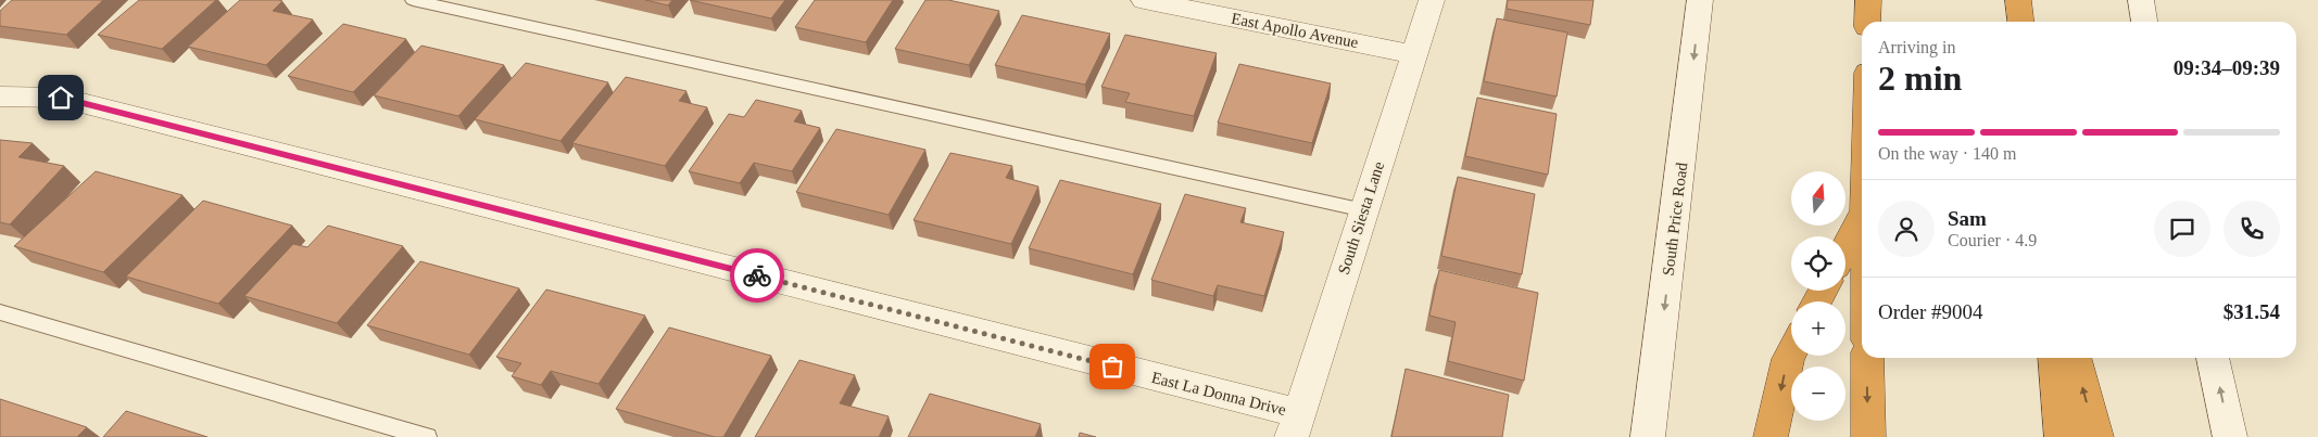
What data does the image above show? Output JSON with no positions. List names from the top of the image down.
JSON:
{
  "streets": {
    "street": [
      "East Apollo Avenue",
      "South Siesta Lane",
      "South Price Road",
      "East La Donna Drive"
    ]
  },
  "crossings": [
    ["East Apollo Avenue", "South Siesta Lane"],
    ["South Siesta Lane", "East La Donna Drive"]
  ],
  "one_way": ["South Price Road"],
  "north": "top",
  "page": {
    "heading": ["2 min", "Arriving in", "09:34–09:39"],
    "panel": [
      "Sam",
      "Courier · 4.9",
      "Order #9004",
      "$31.54"
    ],
    "bar": "On the way · 140 m",
    "map_buttons": ["+", "−"]
  }
}
